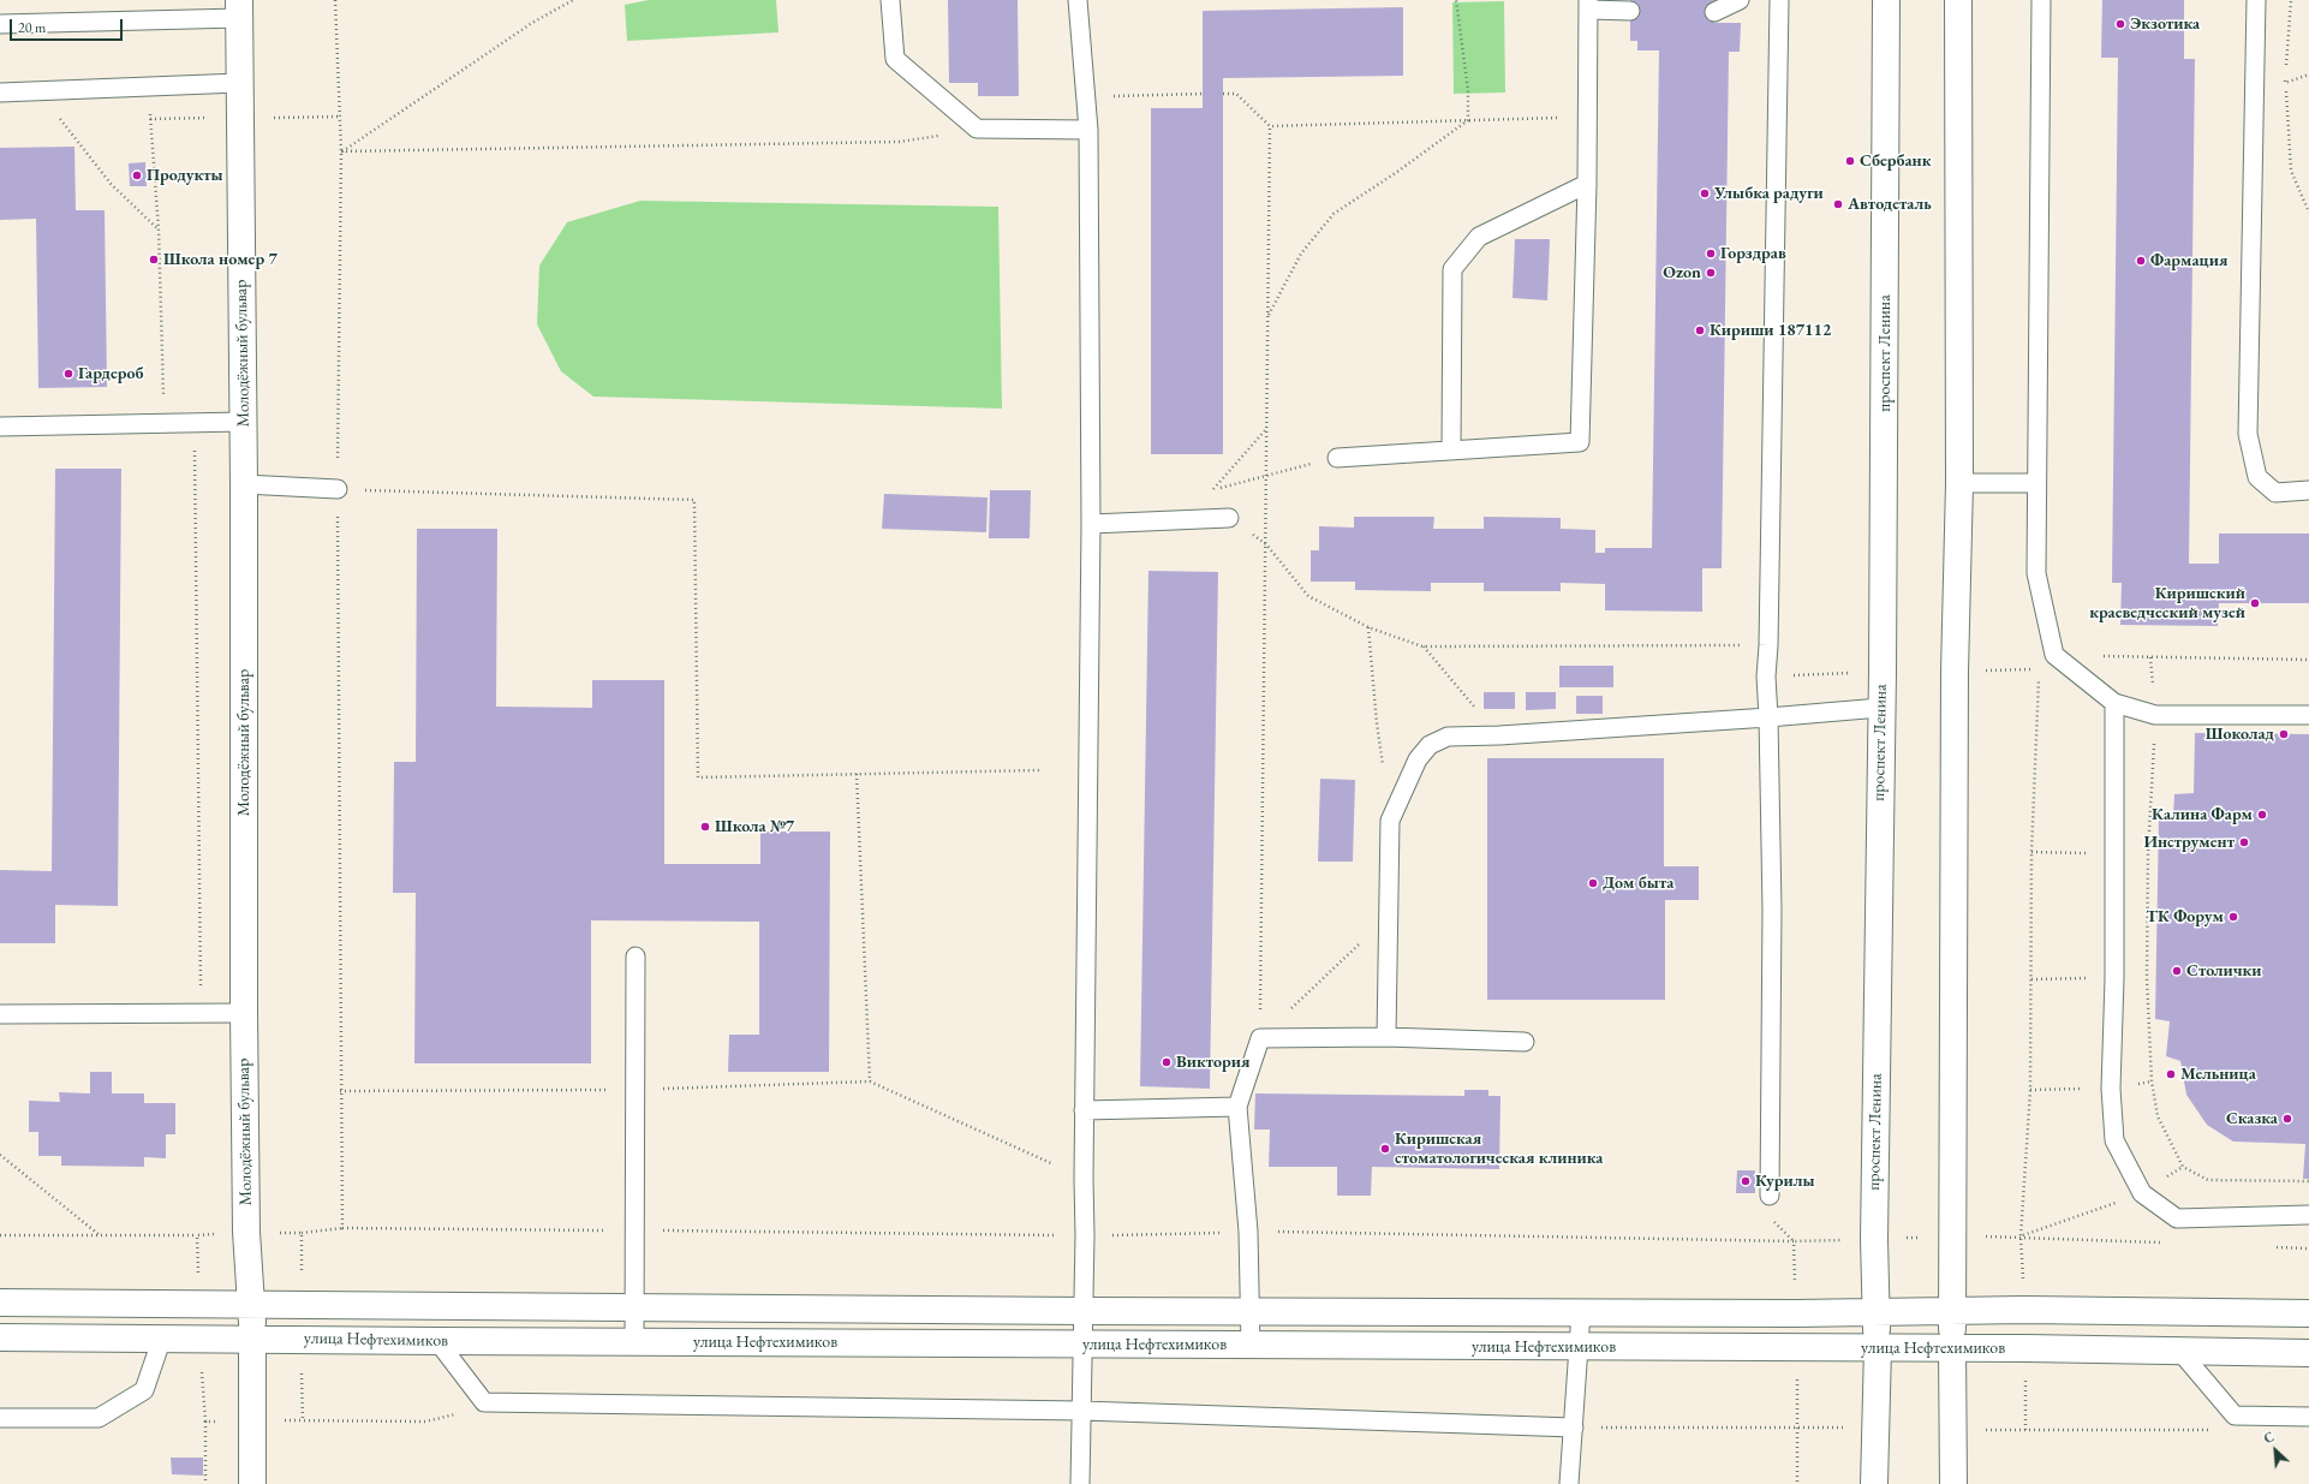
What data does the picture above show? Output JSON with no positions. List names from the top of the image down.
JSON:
{
  "streets": {
    "street": ["Молодёжный бульвар", "проспект Ленина", "улица Нефтехимиков"]
  },
  "crossings": [
    ["Молодёжный бульвар", "улица Нефтехимиков"],
    ["проспект Ленина", "улица Нефтехимиков"]
  ],
  "places": [
    "Экзотика",
    "Сбербанк",
    "Продукты",
    "Улыбка радуги",
    "Автодеталь",
    "Горздрав",
    "Школа номер 7",
    "Фармация",
    "Ozon",
    "Кириши 187112",
    "Гардероб",
    "Киришский краеведческий музей",
    "Шоколад",
    "Калина Фарм",
    "Школа №7",
    "Инструмент",
    "Дом быта",
    "ТК Форум",
    "Столички",
    "Виктория",
    "Мельница",
    "Сказка",
    "Киришская стоматологическая клиника",
    "Курилы"
  ],
  "scale_bar": "20 m",
  "north": "top left"
}
